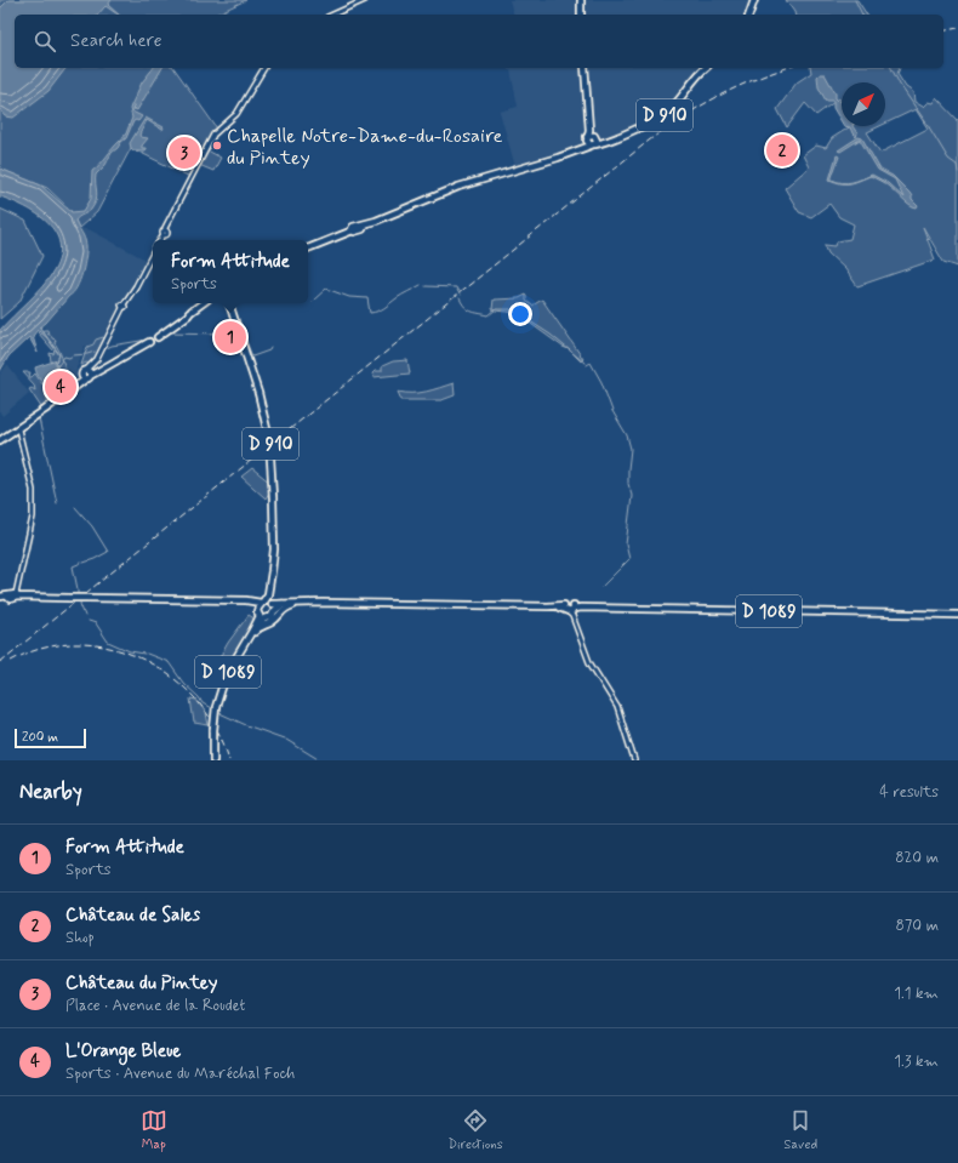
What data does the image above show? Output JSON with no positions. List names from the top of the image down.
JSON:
{
  "streets": {
    "main road": ["D 910", "D 1089"]
  },
  "crossings": [
    ["D 910", "D 1089"]
  ],
  "places": ["Chapelle Notre-Dame-du-Rosaire du Pintey"],
  "scale_bar": "200 m",
  "north": "top right",
  "page": {
    "search": "Search here",
    "pins": [
      "2",
      "3",
      "1",
      "4"
    ],
    "popup": ["Form Attitude", "Sports"],
    "scale": "200 m",
    "heading": ["Nearby", "4 results"],
    "list": [
      {
        "mark": "1",
        "name": "Form Attitude",
        "note": "Sports",
        "value": "820 m"
      },
      {
        "mark": "2",
        "name": "Château de Sales",
        "note": "Shop",
        "value": "870 m"
      },
      {
        "mark": "3",
        "name": "Château du Pintey",
        "note": "Place · Avenue de la Roudet",
        "value": "1.1 km"
      },
      {
        "mark": "4",
        "name": "L'Orange Bleue",
        "note": "Sports · Avenue du Maréchal Foch",
        "value": "1.3 km"
      }
    ],
    "nav": ["Map", "Directions", "Saved"]
  }
}
